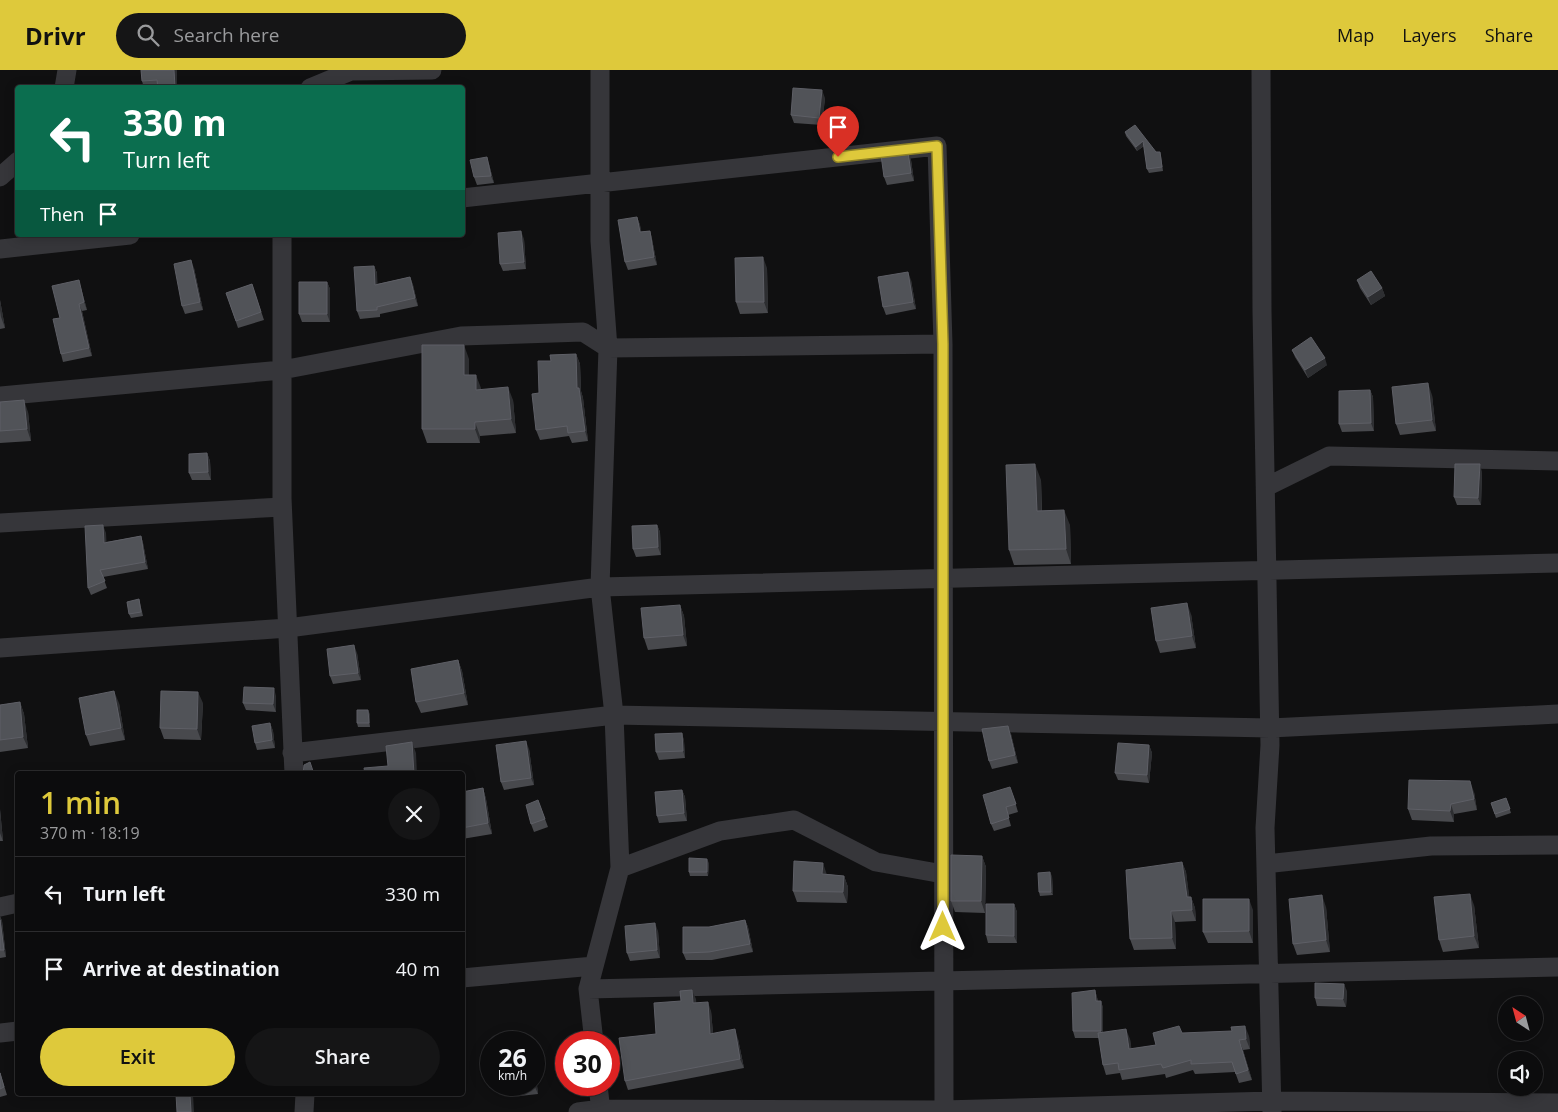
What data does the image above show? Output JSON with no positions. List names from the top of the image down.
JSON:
{
  "north": "top left",
  "page": {
    "header": "Drivr",
    "search": "Search here",
    "nav": ["Map", "Layers", "Share"],
    "turn": ["330 m", "Turn left"],
    "then": "Then",
    "heading": ["1 min", "370 m · 18:19"],
    "list": [
      {
        "name": "Turn left",
        "value": "330 m"
      },
      {
        "name": "Arrive at destination",
        "value": "40 m"
      }
    ],
    "buttons": ["Exit", "Share"],
    "speed": "26 km/h",
    "limit": "30"
  }
}
